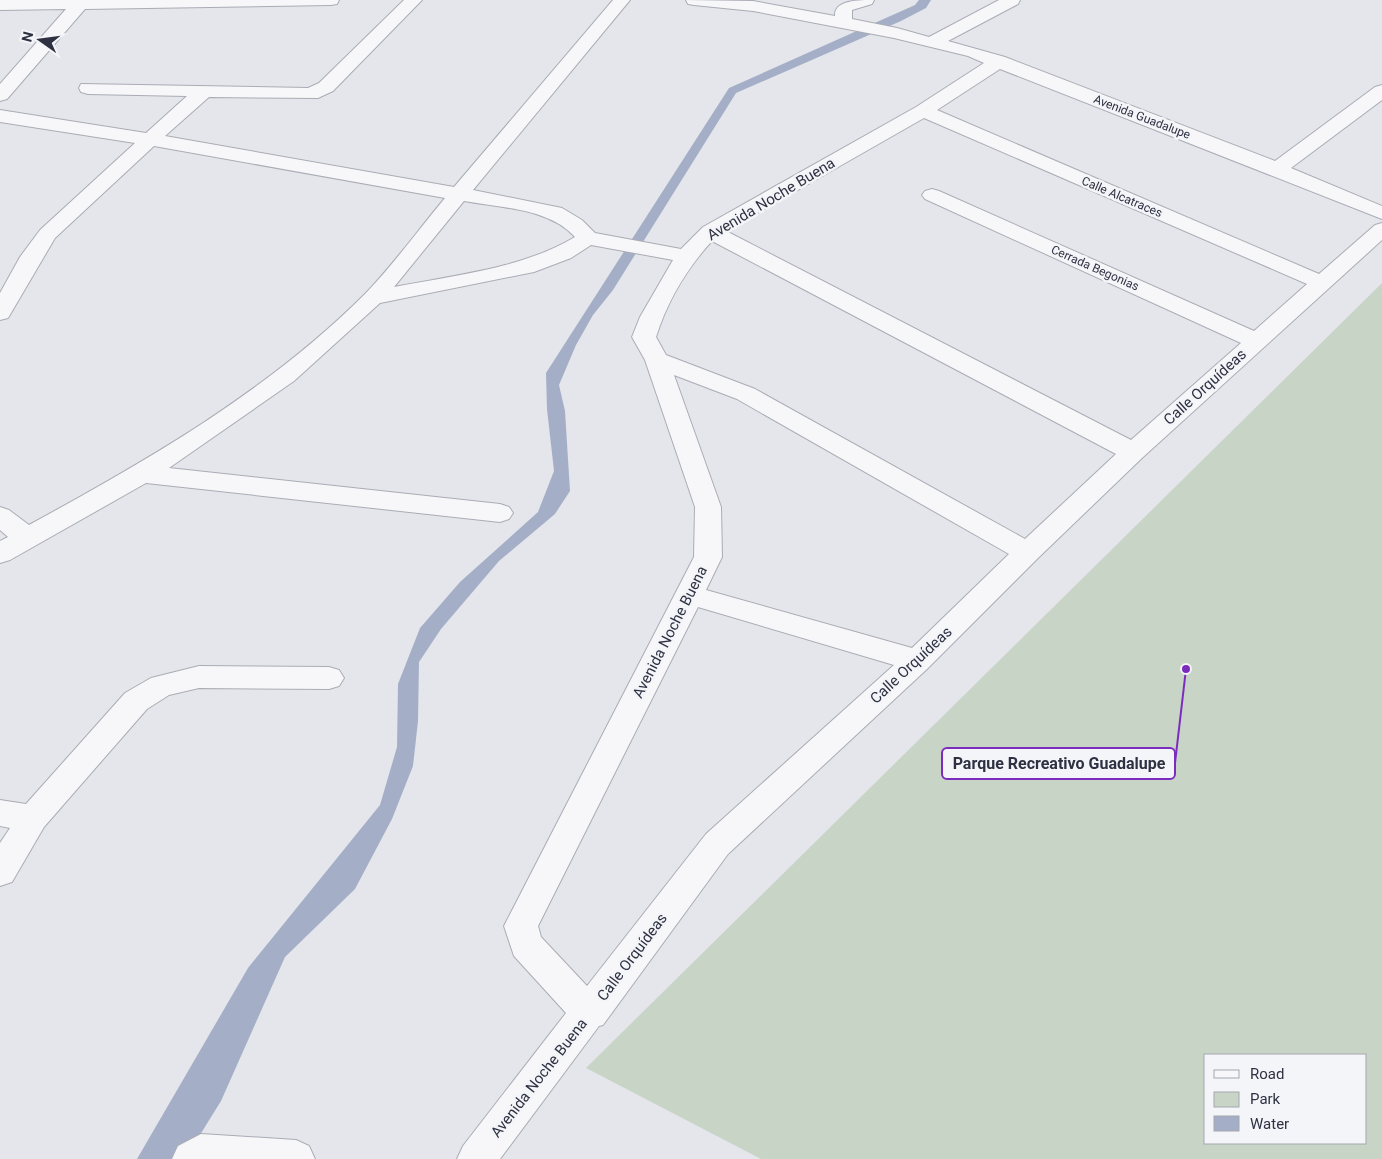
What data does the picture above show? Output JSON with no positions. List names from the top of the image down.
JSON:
{
  "streets": {
    "street": [
      "Avenida Guadalupe",
      "Calle Alcatraces",
      "Avenida Noche Buena",
      "Cerrada Begonias",
      "Calle Orquídeas"
    ]
  },
  "crossings": [
    ["Avenida Guadalupe", "Avenida Noche Buena"],
    ["Calle Alcatraces", "Avenida Noche Buena"],
    ["Calle Alcatraces", "Calle Orquídeas"],
    ["Avenida Noche Buena", "Calle Orquídeas"],
    ["Cerrada Begonias", "Calle Orquídeas"]
  ],
  "places": ["Parque Recreativo Guadalupe"],
  "legend": ["Road", "Park", "Water"],
  "north": "left"
}
